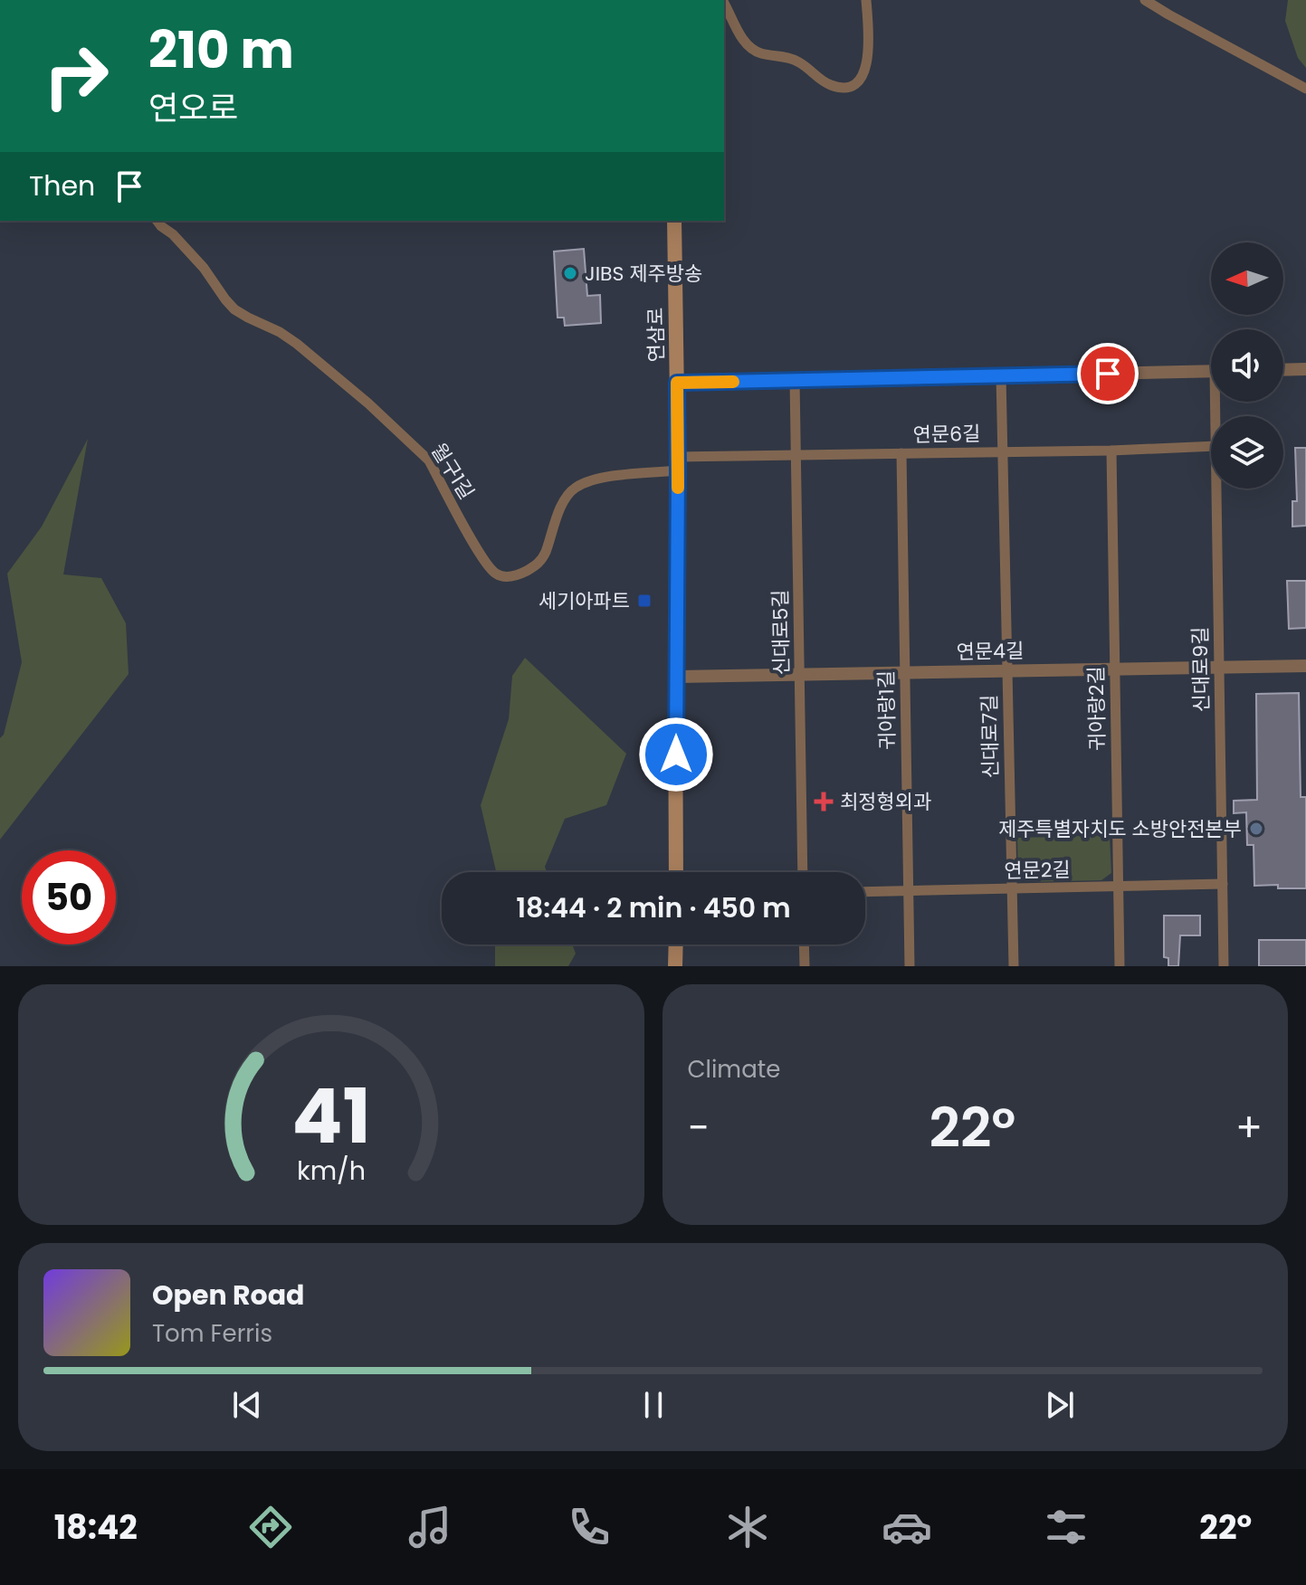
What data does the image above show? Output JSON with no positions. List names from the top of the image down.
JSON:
{
  "streets": {
    "main road": ["연삼로"],
    "street": [
      "연문6길",
      "월구1길",
      "신대로5길",
      "연문4길",
      "신대로9길",
      "귀아랑2길",
      "귀아랑1길",
      "신대로7길",
      "연문2길"
    ]
  },
  "crossings": [
    ["연삼로", "연문6길"],
    ["연삼로", "월구1길"],
    ["연삼로", "연문4길"],
    ["연문6길", "월구1길"],
    ["연문6길", "신대로5길"],
    ["연문6길", "귀아랑2길"],
    ["연문6길", "귀아랑1길"],
    ["연문6길", "신대로7길"],
    ["신대로5길", "연문4길"],
    ["연문4길", "신대로9길"],
    ["연문4길", "귀아랑2길"],
    ["연문4길", "귀아랑1길"],
    ["연문4길", "신대로7길"],
    ["신대로9길", "연문2길"],
    ["귀아랑2길", "연문2길"],
    ["귀아랑1길", "연문2길"],
    ["신대로7길", "연문2길"]
  ],
  "places": {
    "other": ["JIBS 제주방송", "제주특별자치도 소방안전본부"],
    "transit": ["세기아파트"],
    "health": ["최정형외과"]
  },
  "north": "left",
  "page": {
    "turn": ["210 m", "연오로"],
    "then": "Then",
    "limit": "50",
    "trip": "18:44 · 2 min · 450 m",
    "tile": "Climate",
    "heat": ["−", "22°", "+"],
    "song": ["Open Road", "Tom Ferris"],
    "tabs": ["18:42", "22°"],
    "gauge": ["41", "km/h"]
  }
}
